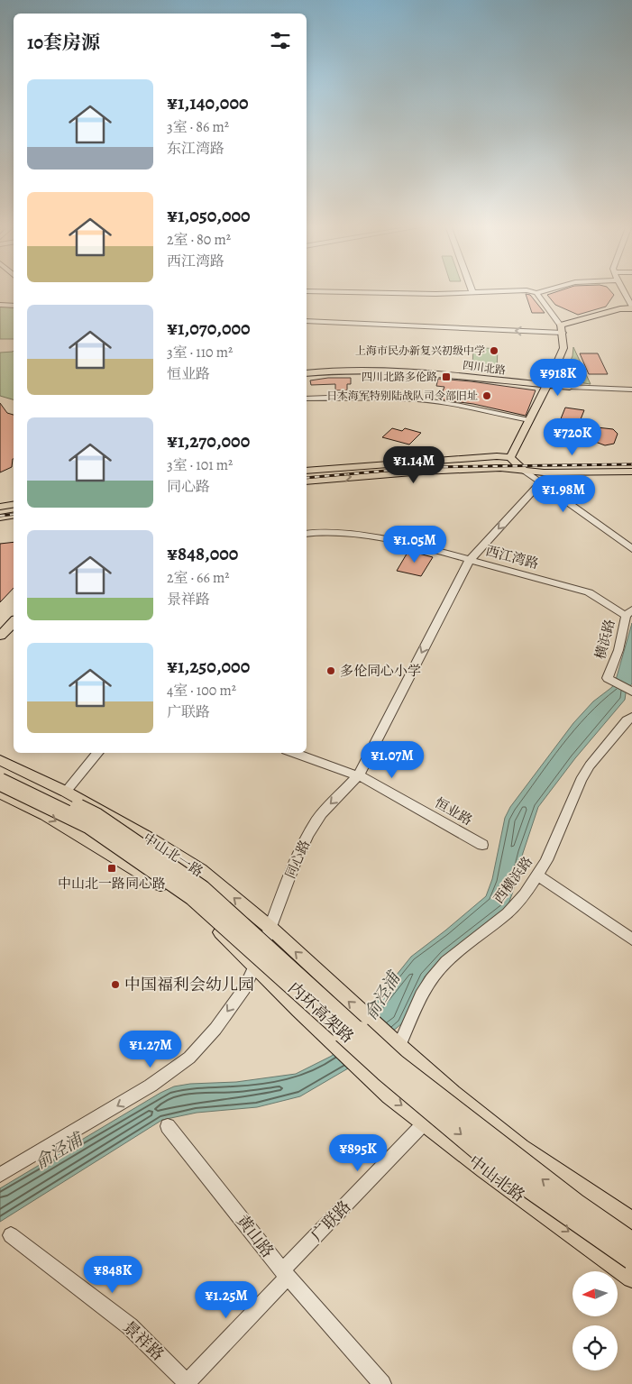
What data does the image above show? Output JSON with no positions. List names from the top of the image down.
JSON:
{
  "streets": {
    "highway": ["内环高架路"],
    "main road": ["四川北路", "中山北一路", "中山北路"],
    "street": [
      "西江湾路",
      "横浜路",
      "恒业路",
      "同心路",
      "西横浜路",
      "广联路",
      "黄山路",
      "景祥路"
    ]
  },
  "crossings": [
    ["西江湾路", "横浜路"],
    ["西江湾路", "同心路"],
    ["恒业路", "同心路"],
    ["中山北一路", "同心路"],
    ["中山北一路", "西横浜路"],
    ["同心路", "中山北路"],
    ["中山北路", "广联路"],
    ["广联路", "黄山路"],
    ["广联路", "景祥路"]
  ],
  "one_way": ["同心路"],
  "water": ["俞泾浦"],
  "places": {
    "other": [
      "上海市民办新复兴初级中学",
      "日本海军特别陆战队司令部旧址",
      "多伦同心小学",
      "中国福利会幼儿园"
    ],
    "transit": ["四川北路多伦路", "中山北一路同心路"]
  },
  "north": "left",
  "page": {
    "heading": "10套房源",
    "list": [
      {
        "name": "¥1,140,000",
        "note": "3室 · 86 m² · 东江湾路"
      },
      {
        "name": "¥1,050,000",
        "note": "2室 · 80 m² · 西江湾路"
      },
      {
        "name": "¥1,070,000",
        "note": "3室 · 110 m² · 恒业路"
      },
      {
        "name": "¥1,270,000",
        "note": "3室 · 101 m² · 同心路"
      },
      {
        "name": "¥848,000",
        "note": "2室 · 66 m² · 景祥路"
      },
      {
        "name": "¥1,250,000",
        "note": "4室 · 100 m² · 广联路"
      }
    ],
    "price": [
      "¥918K",
      "¥720K",
      "¥1.14M",
      "¥1.98M",
      "¥1.05M",
      "¥1.07M",
      "¥1.27M",
      "¥895K",
      "¥848K",
      "¥1.25M"
    ]
  }
}
